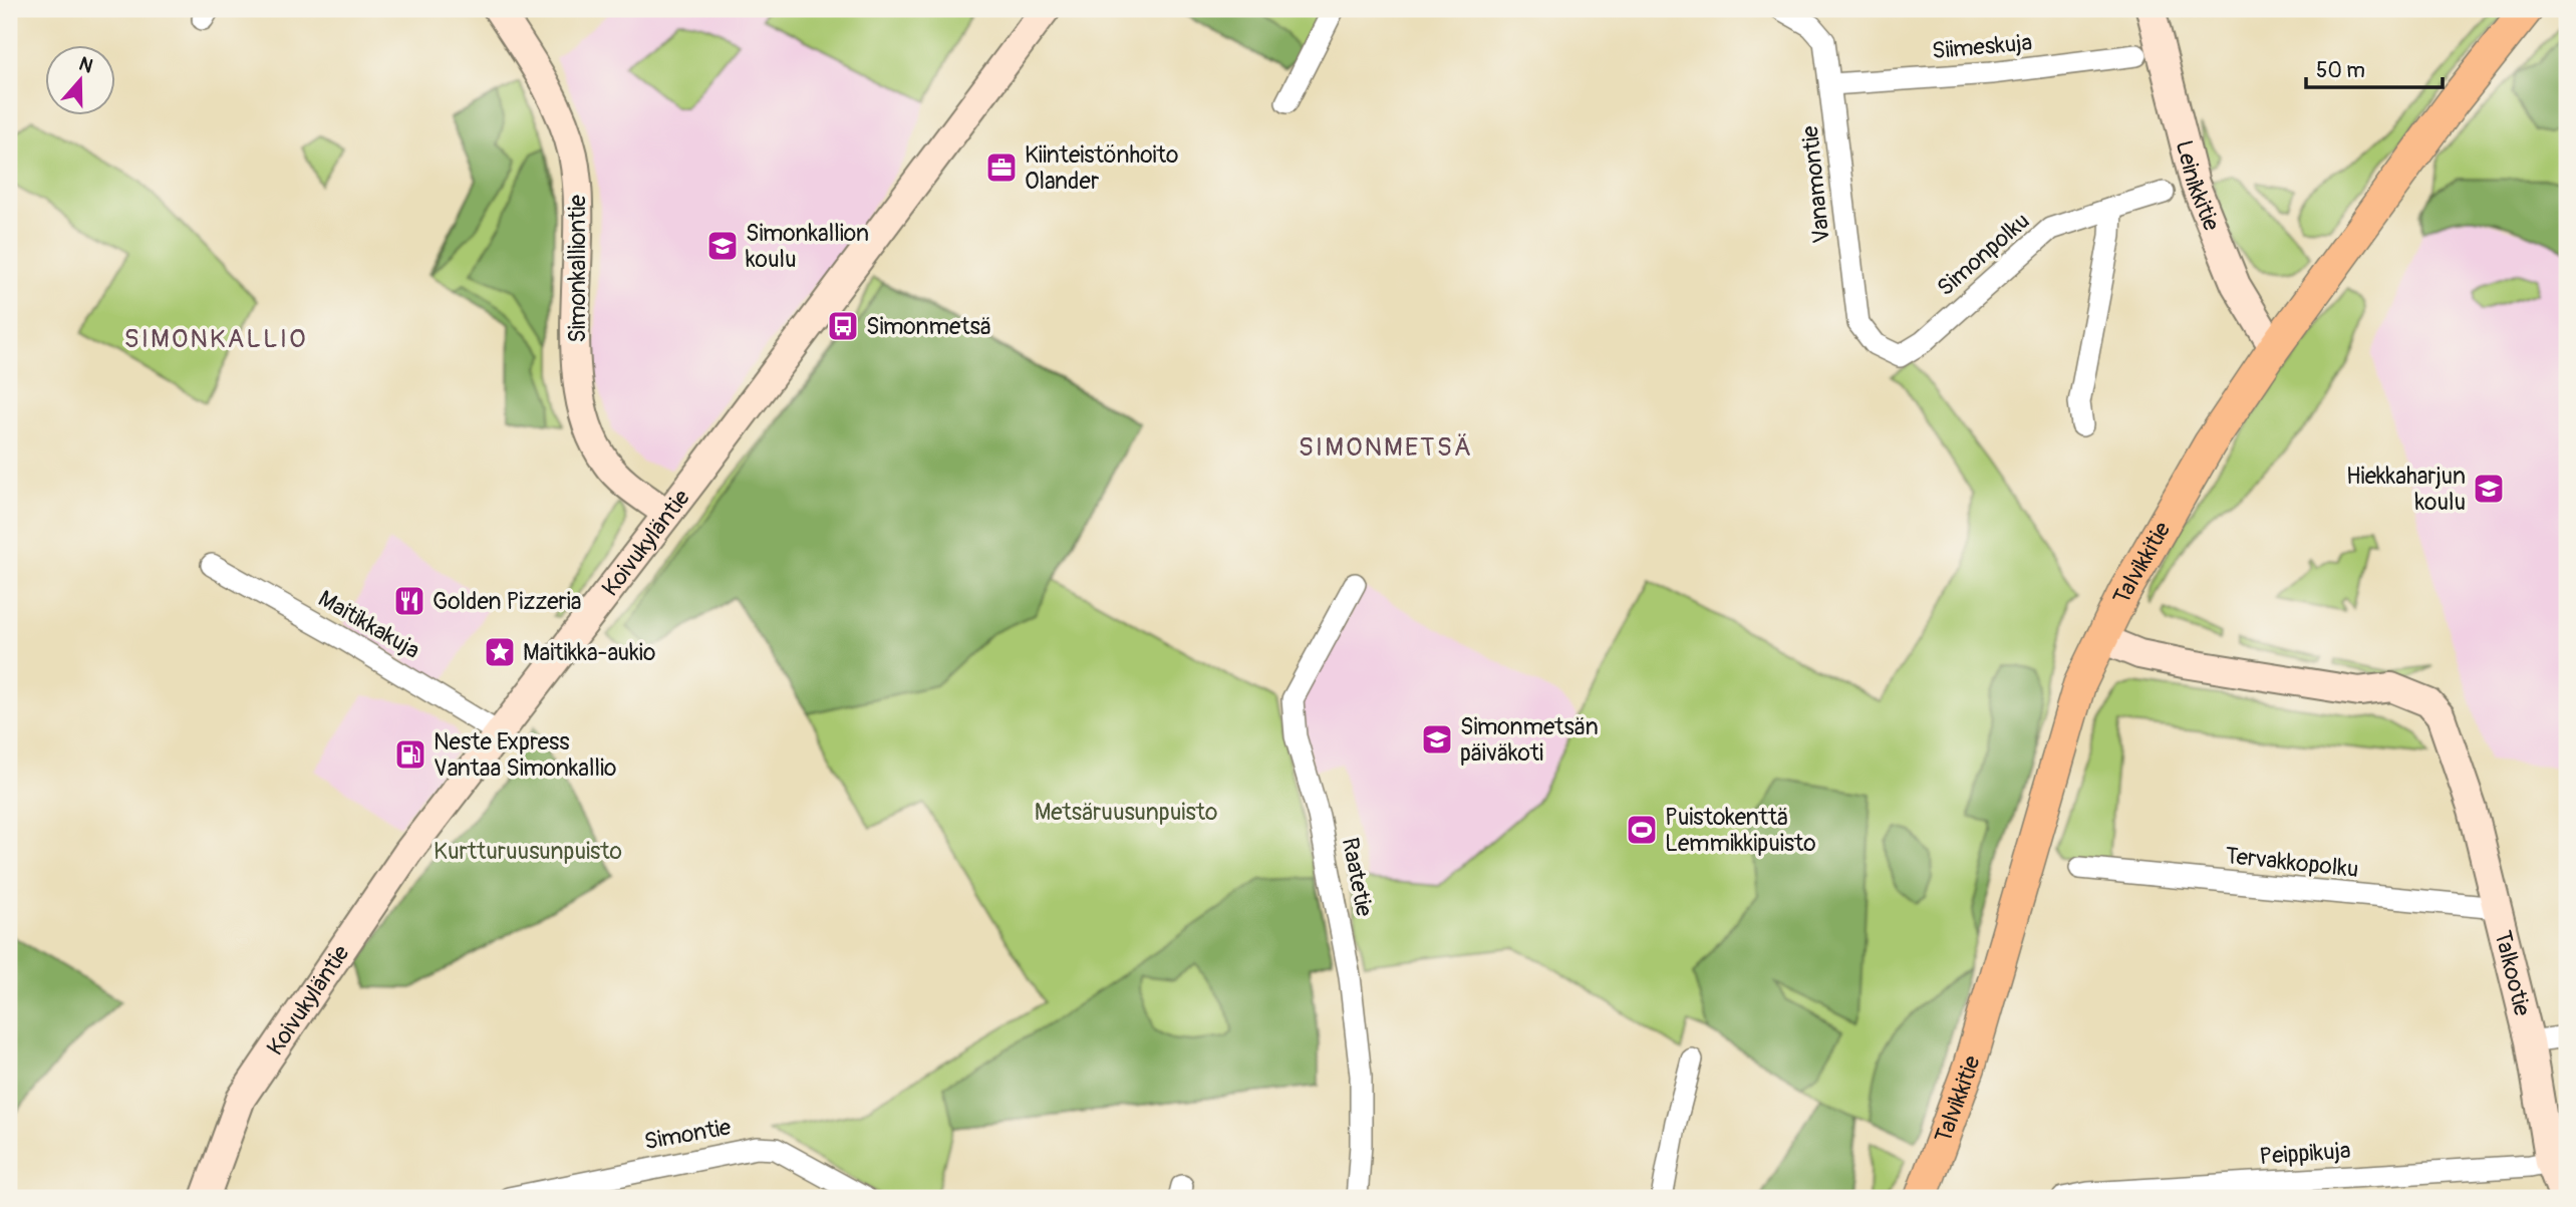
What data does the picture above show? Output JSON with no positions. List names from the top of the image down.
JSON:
{
  "streets": {
    "main road": [
      "Leinikkitie",
      "Simonkalliontie",
      "Koivukyläntie",
      "Talvikkitie",
      "Talkootie"
    ],
    "street": [
      "Siimeskuja",
      "Vanamontie",
      "Simonpolku",
      "Maitikkakuja",
      "Tervakkopolku",
      "Raatetie",
      "Simontie",
      "Peippikuja"
    ]
  },
  "crossings": [
    ["Siimeskuja", "Vanamontie"],
    ["Vanamontie", "Simonpolku"],
    ["Leinikkitie", "Talvikkitie"],
    ["Simonkalliontie", "Koivukyläntie"],
    ["Koivukyläntie", "Maitikkakuja"],
    ["Talvikkitie", "Talkootie"],
    ["Tervakkopolku", "Talkootie"],
    ["Talkootie", "Peippikuja"]
  ],
  "districts": ["SIMONKALLIO", "SIMONMETSÄ"],
  "parks": ["Metsäruusunpuisto", "Kurtturuusunpuisto"],
  "places": {
    "office": ["Kiinteistönhoito Olander"],
    "school or university": ["Simonkallion koulu", "Hiekkaharjun koulu", "Simonmetsän päiväkoti"],
    "bus stop": ["Simonmetsä"],
    "restaurant": ["Golden Pizzeria"],
    "place": ["Maitikka-aukio"],
    "fuel station": ["Neste Express Vantaa Simonkallio"],
    "sports": ["Puistokenttä Lemmikkipuisto"]
  },
  "scale_bar": "50 m",
  "north": "top"
}
